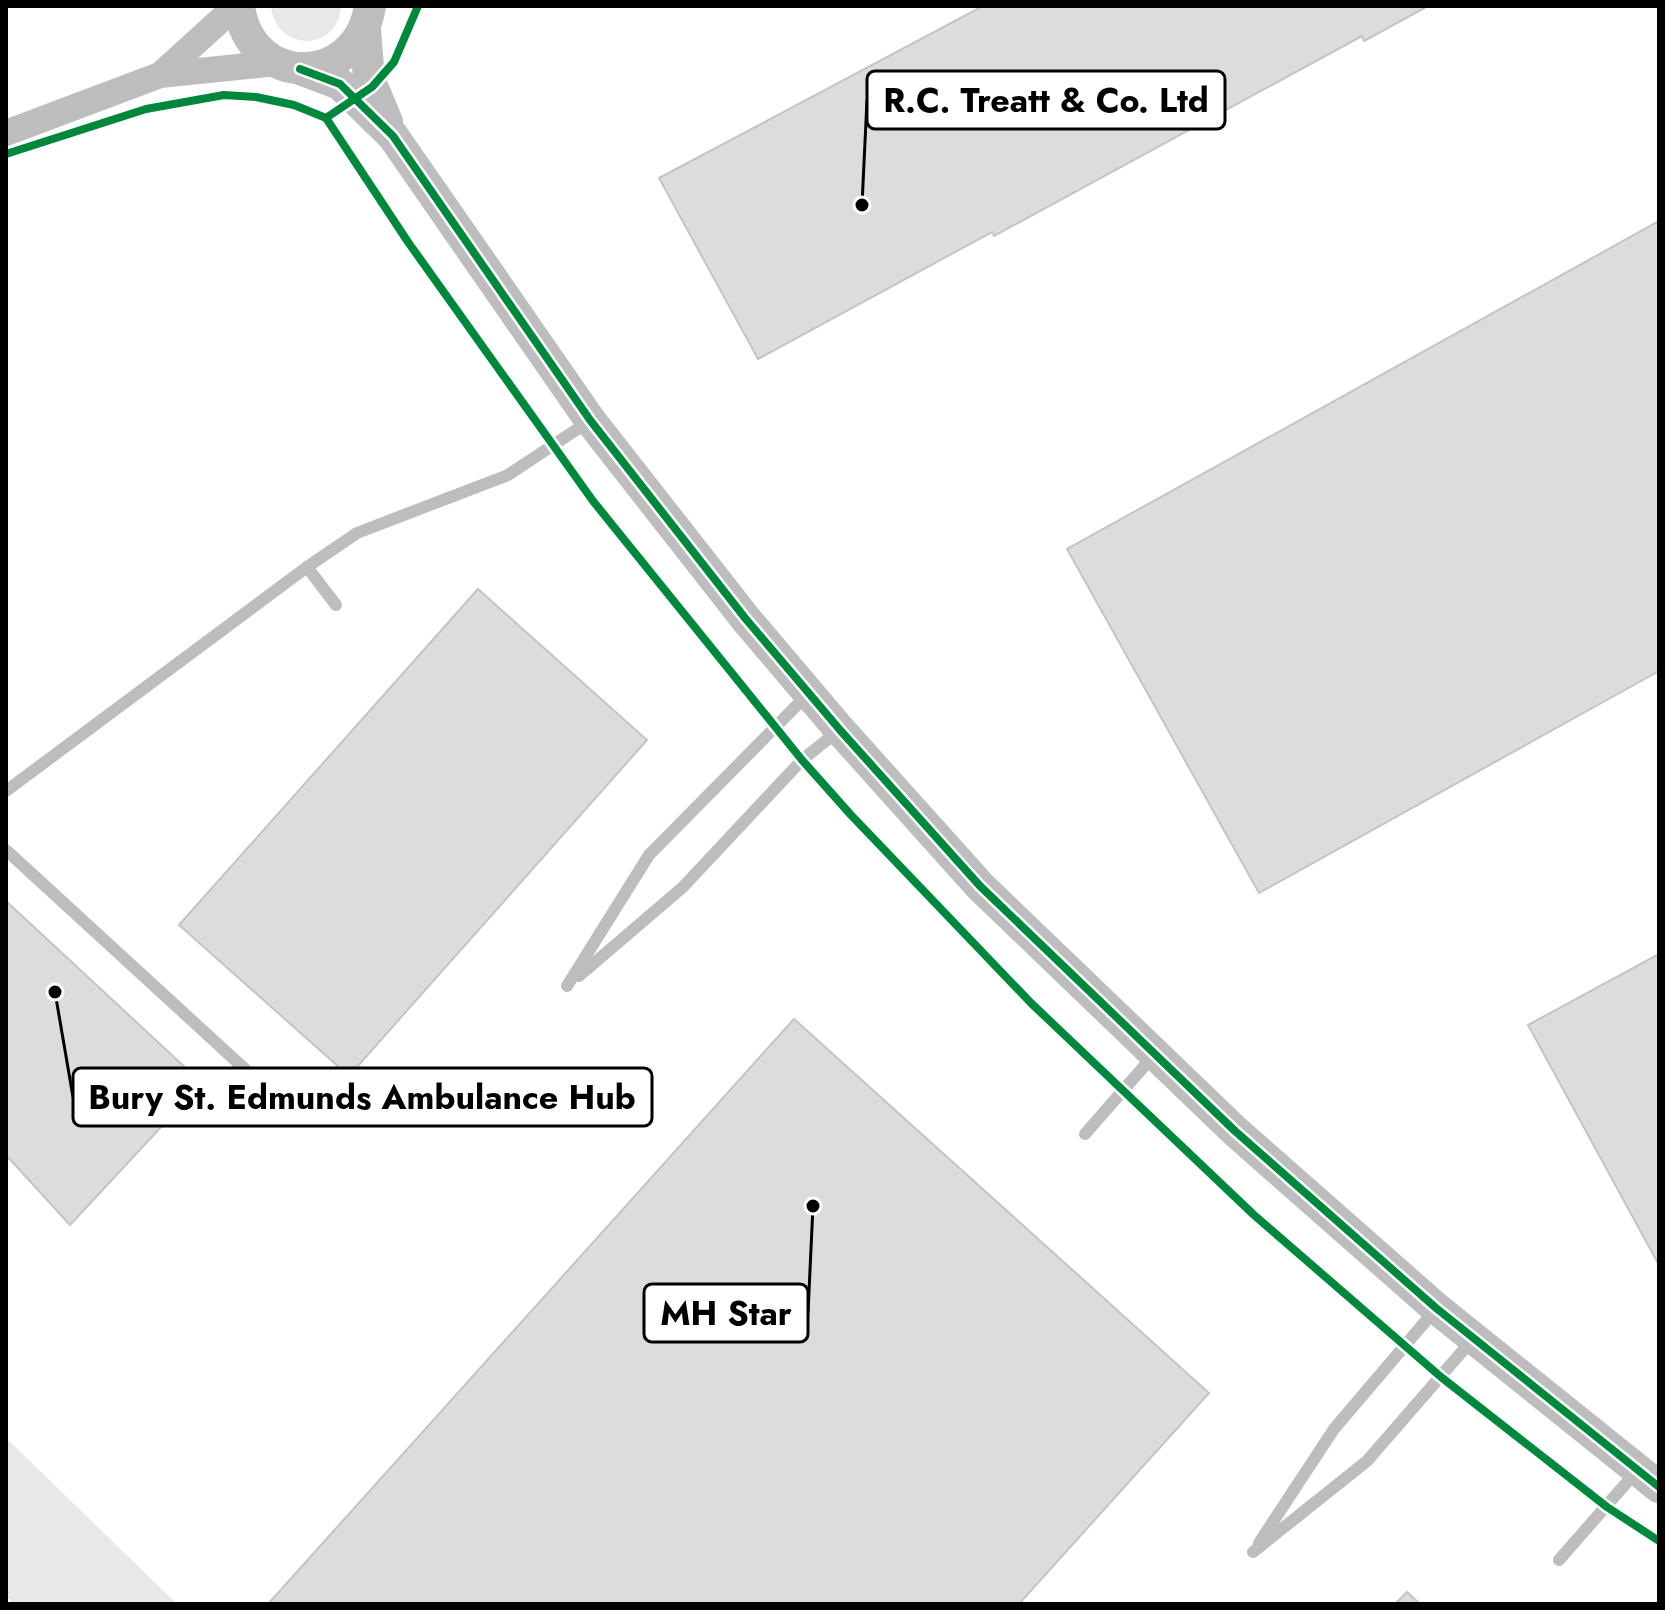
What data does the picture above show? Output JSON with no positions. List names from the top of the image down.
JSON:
{
  "places": ["R.C. Treatt & Co. Ltd", "Bury St. Edmunds Ambulance Hub", "MH Star"]
}
